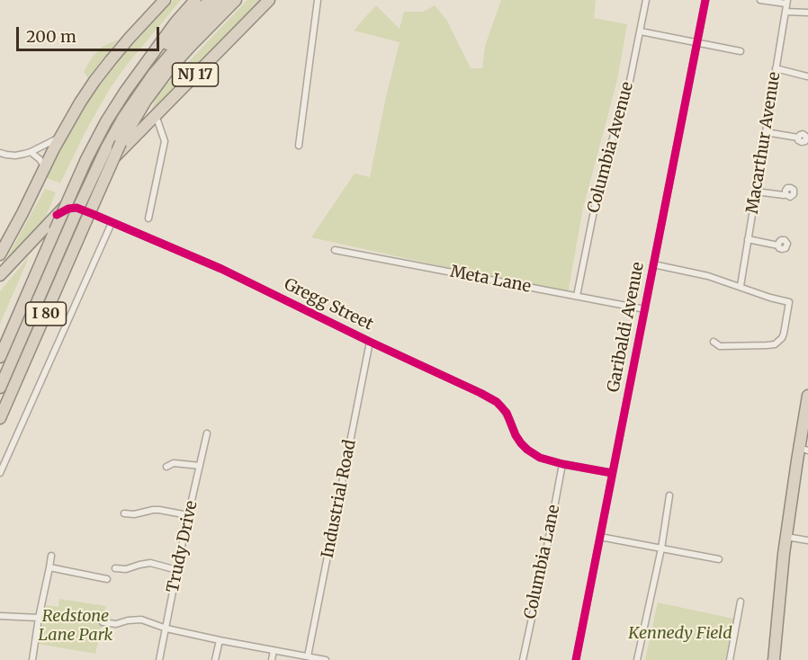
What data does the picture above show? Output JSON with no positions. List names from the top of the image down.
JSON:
{
  "streets": {
    "highway": ["NJ 17", "I 80"],
    "street": [
      "Macarthur Avenue",
      "Columbia Avenue",
      "Meta Lane",
      "Gregg Street",
      "Garibaldi Avenue",
      "Industrial Road",
      "Trudy Drive",
      "Columbia Lane"
    ]
  },
  "crossings": [
    ["NJ 17", "Gregg Street"],
    ["Columbia Avenue", "Meta Lane"],
    ["Meta Lane", "Garibaldi Avenue"],
    ["Gregg Street", "I 80"],
    ["Gregg Street", "Garibaldi Avenue"],
    ["Gregg Street", "Industrial Road"],
    ["Gregg Street", "Columbia Lane"]
  ],
  "parks": ["Redstone Lane Park", "Kennedy Field"],
  "scale_bar": "200 m"
}
